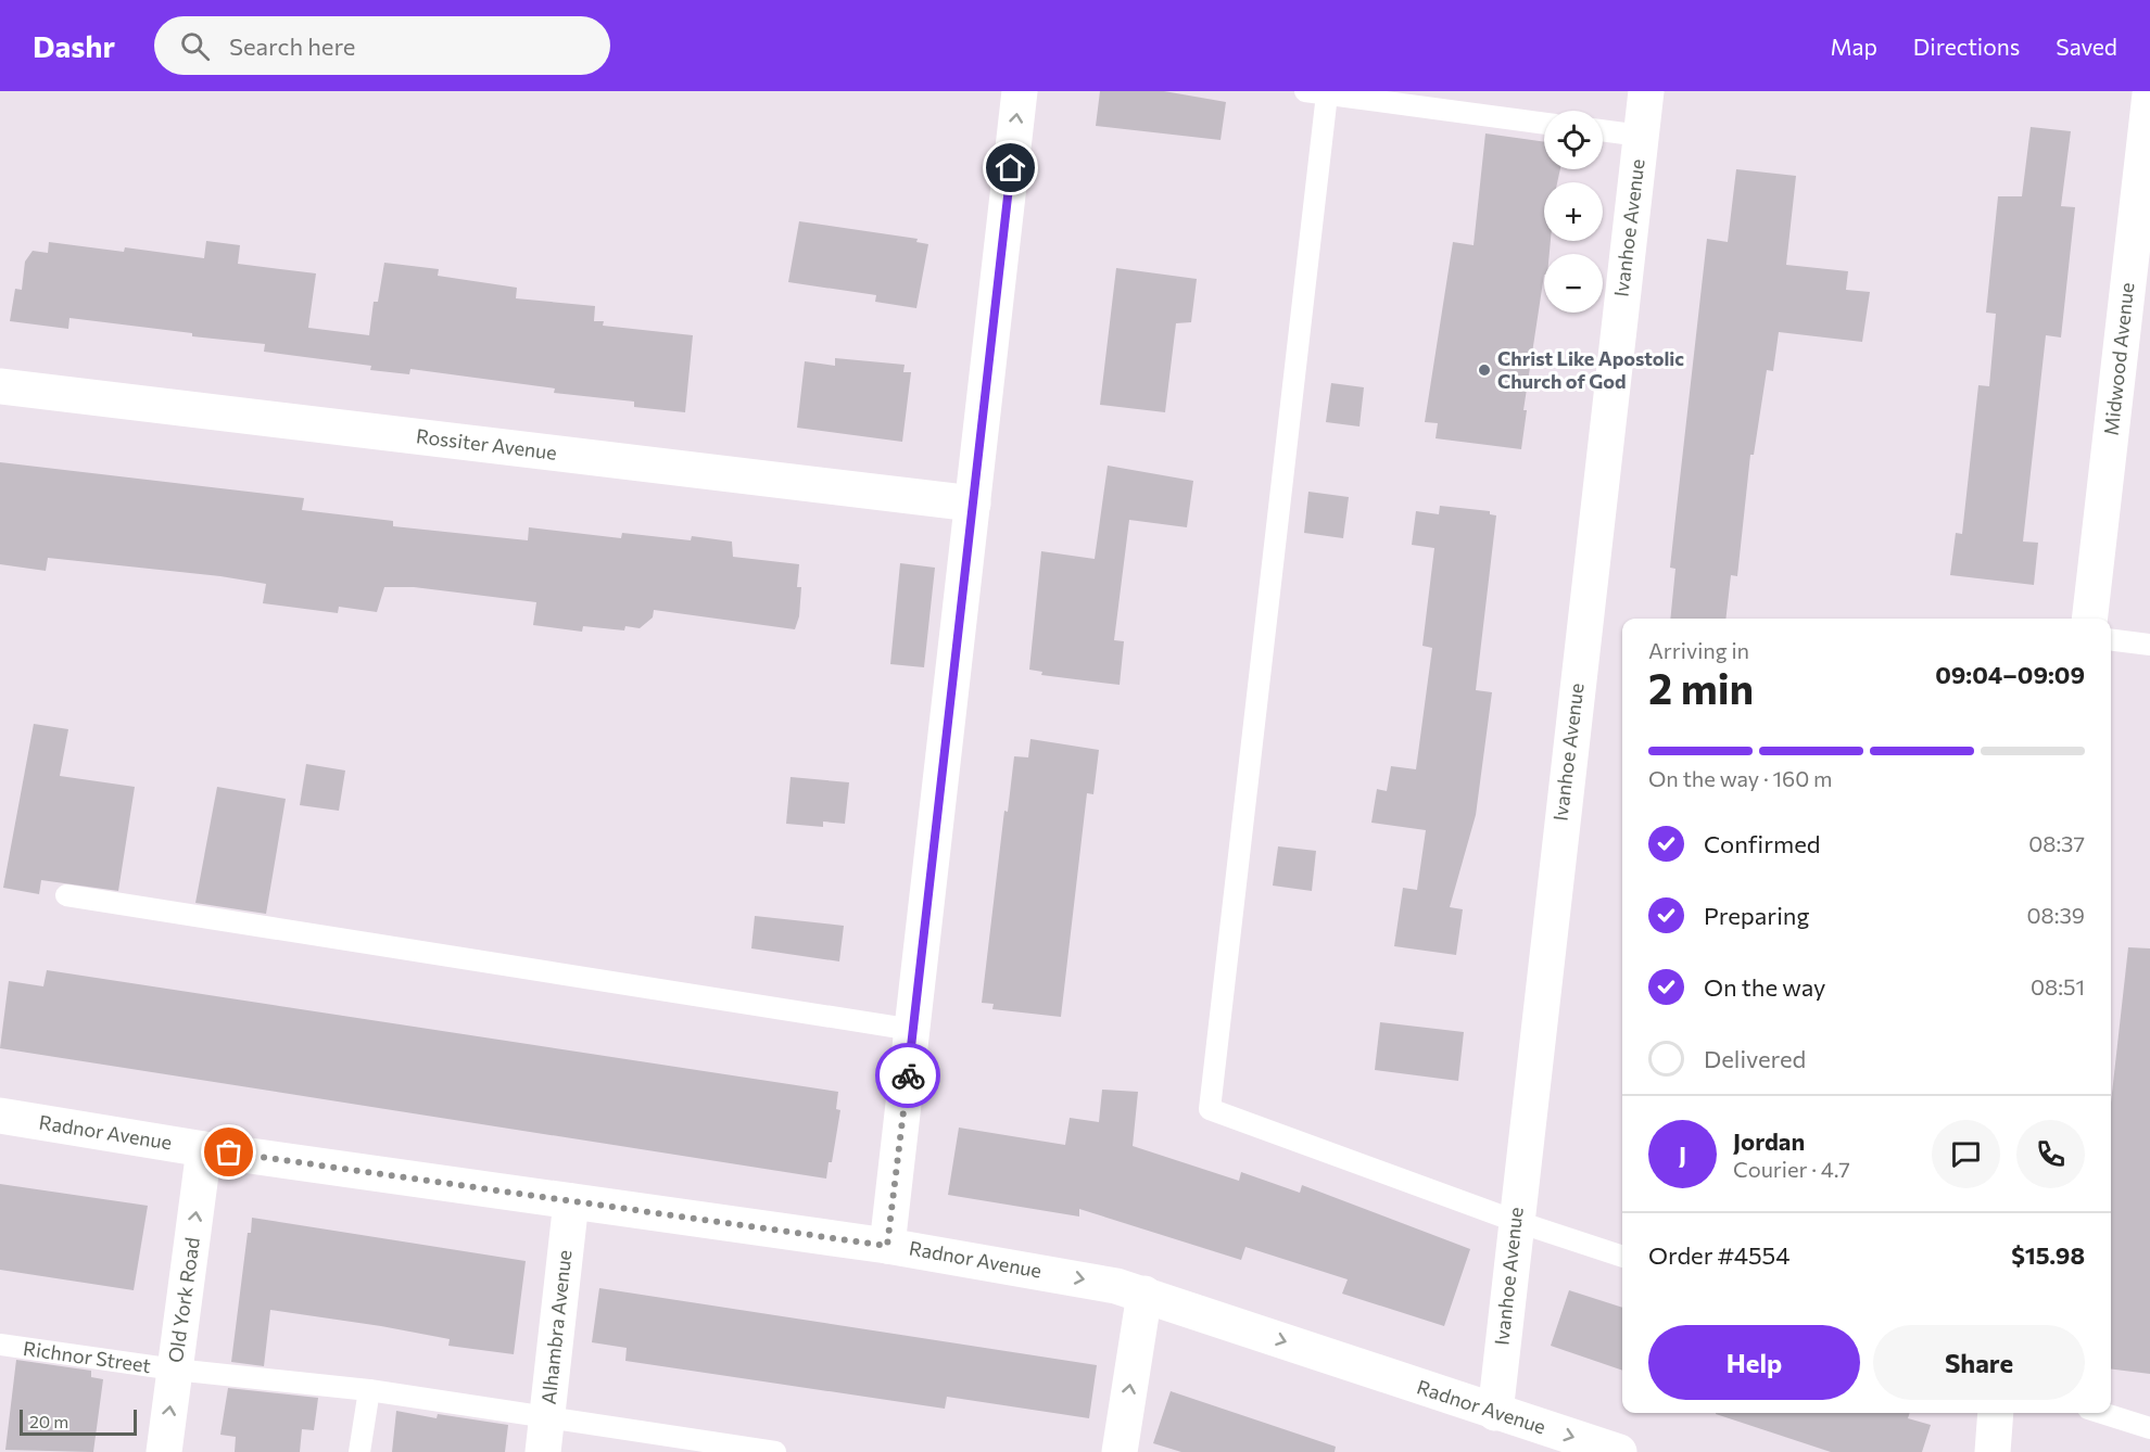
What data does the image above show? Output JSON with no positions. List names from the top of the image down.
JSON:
{
  "streets": {
    "street": [
      "Ivanhoe Avenue",
      "Midwood Avenue",
      "Rossiter Avenue",
      "Radnor Avenue",
      "Old York Road",
      "Alhambra Avenue"
    ],
    "lane": ["Richnor Street"]
  },
  "crossings": [
    ["Ivanhoe Avenue", "Radnor Avenue"],
    ["Radnor Avenue", "Old York Road"],
    ["Radnor Avenue", "Alhambra Avenue"],
    ["Old York Road", "Richnor Street"],
    ["Alhambra Avenue", "Richnor Street"]
  ],
  "one_way": ["Radnor Avenue", "Old York Road"],
  "places": ["Christ Like Apostolic Church of God"],
  "scale_bar": "20 m",
  "page": {
    "header": "Dashr",
    "search": "Search here",
    "nav": ["Map", "Directions", "Saved"],
    "map_buttons": ["+", "−"],
    "heading": ["2 min", "Arriving in", "09:04–09:09"],
    "panel": [
      "Jordan",
      "Courier · 4.7",
      "Order #4554",
      "$15.98"
    ],
    "bar": "On the way · 160 m",
    "list": [
      ["Confirmed", "08:37"],
      ["Preparing", "08:39"],
      ["On the way", "08:51"],
      "Delivered"
    ],
    "round": "J",
    "buttons": ["Help", "Share"],
    "scale": "20 m"
  }
}
